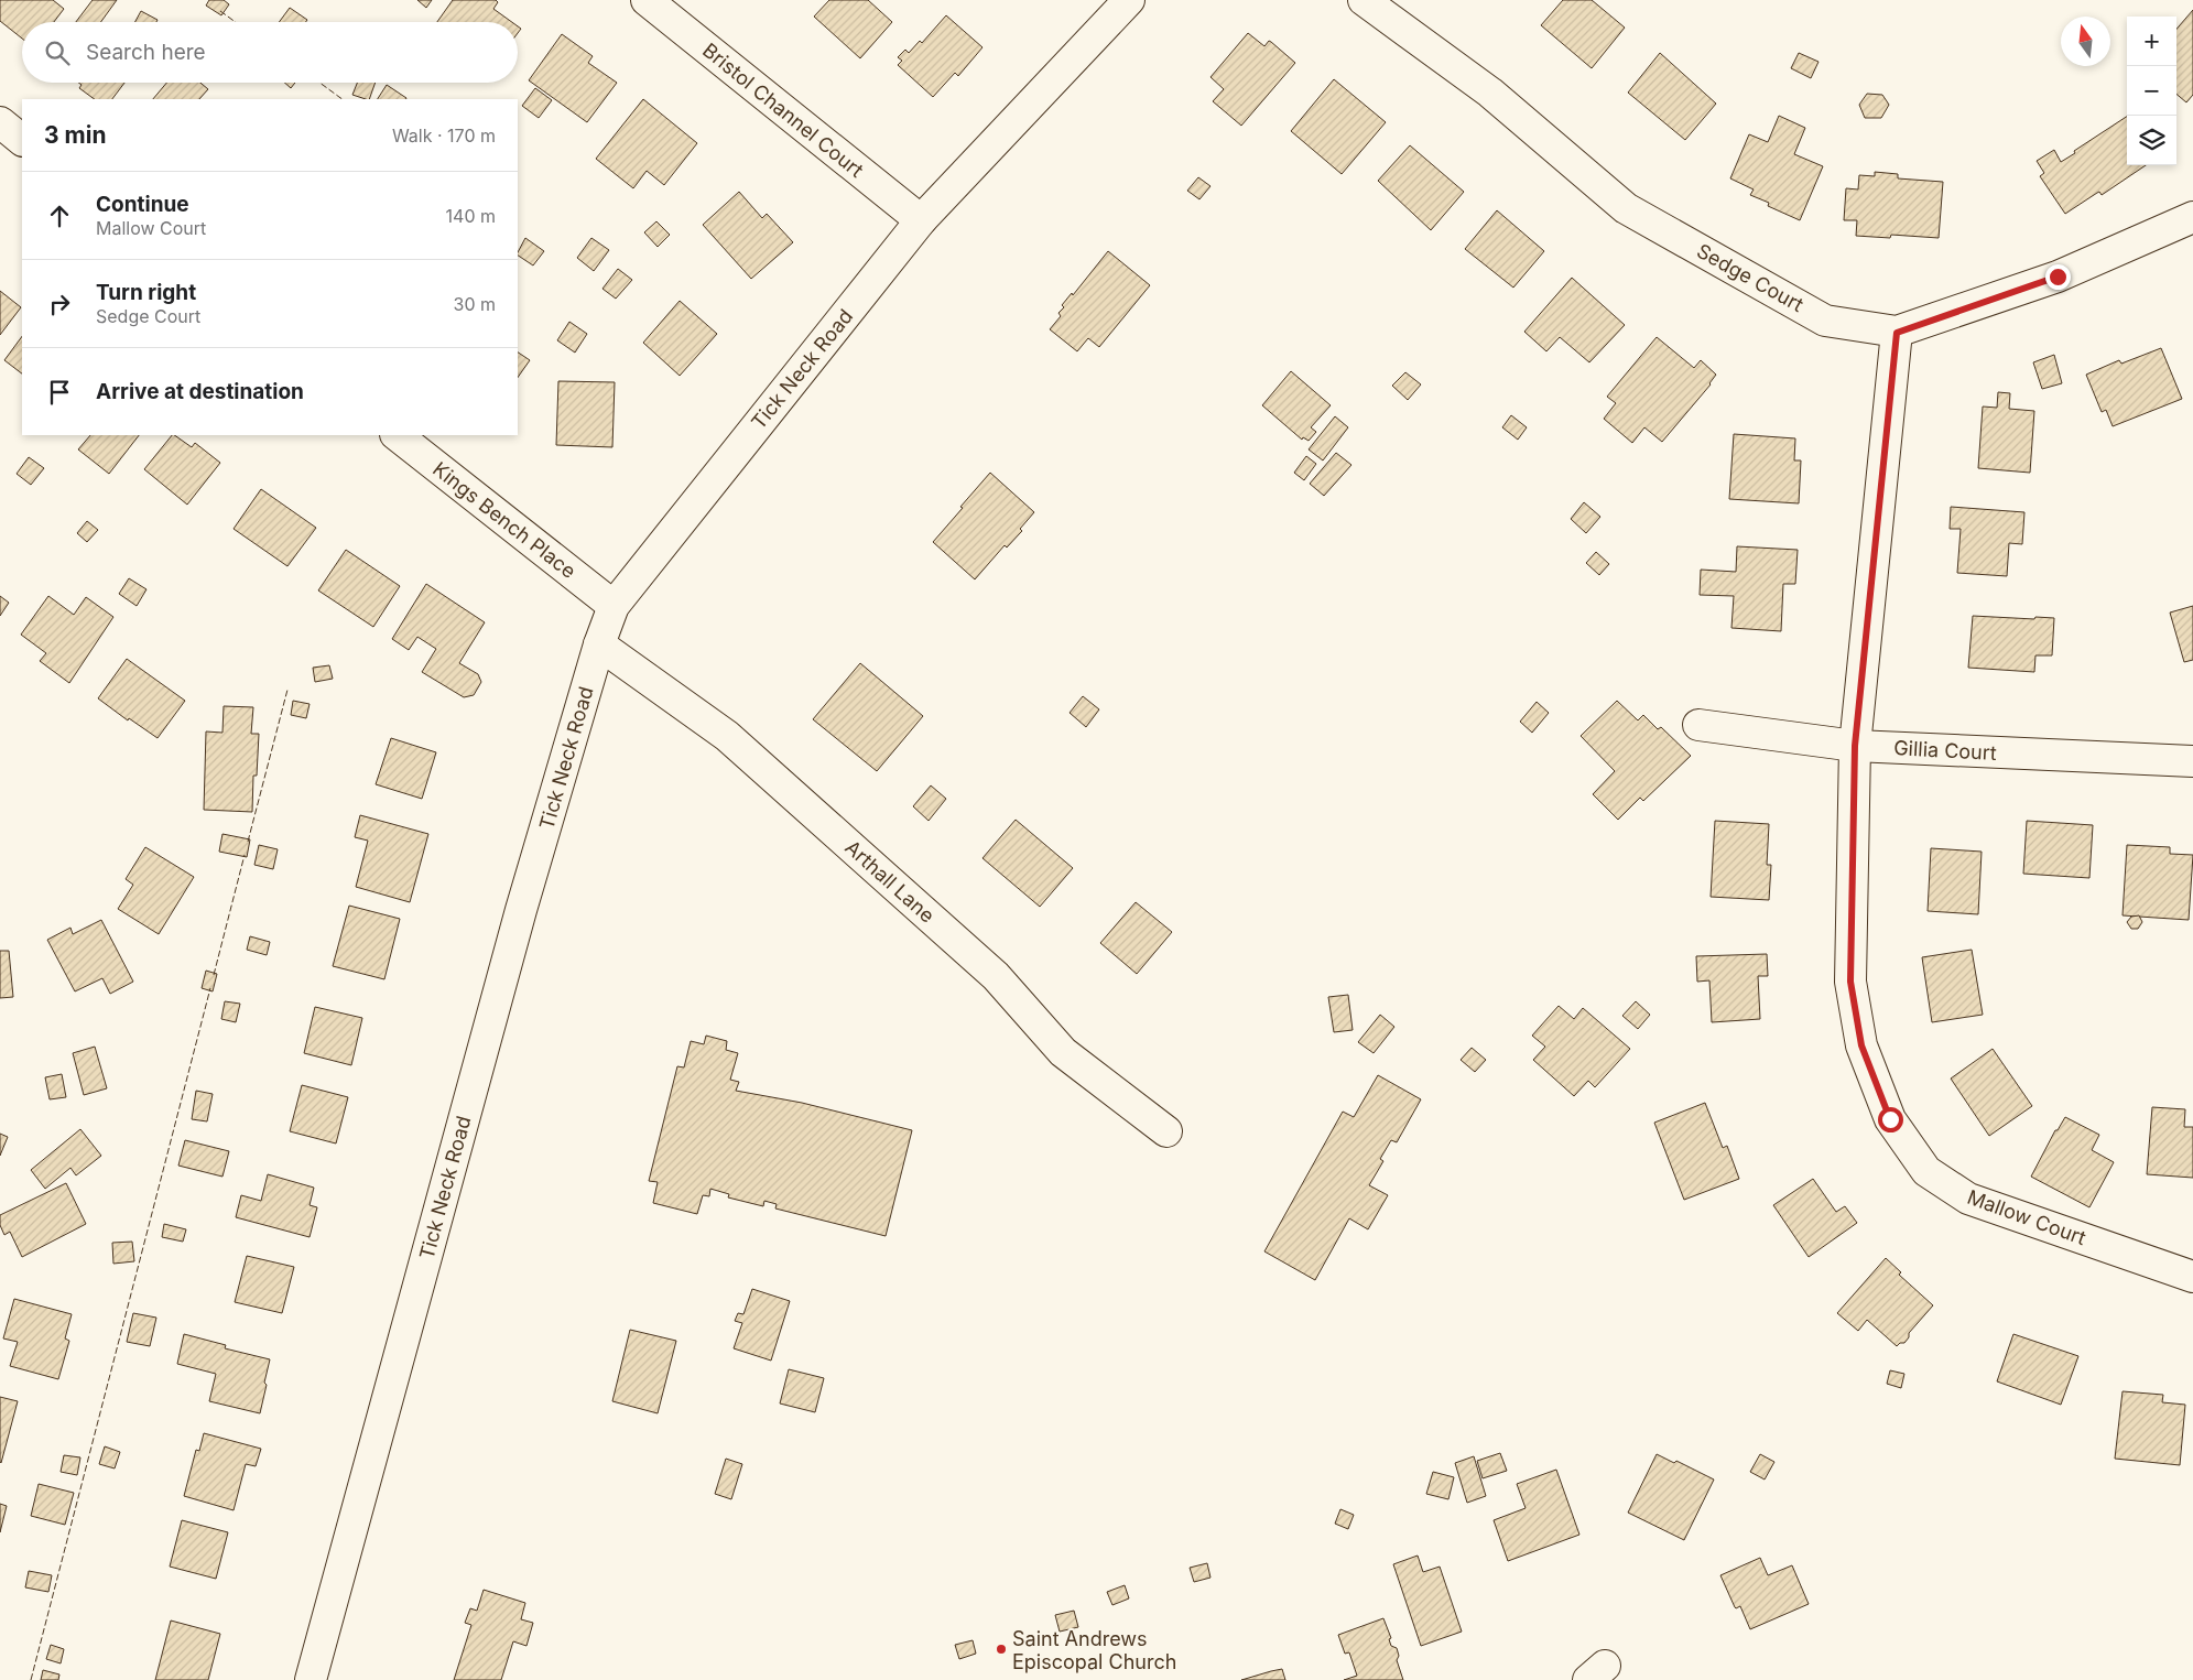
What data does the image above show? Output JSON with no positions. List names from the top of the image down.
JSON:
{
  "streets": {
    "street": [
      "Bristol Channel Court",
      "Sedge Court",
      "Tick Neck Road",
      "Kings Bench Place",
      "Gillia Court",
      "Arthall Lane",
      "Mallow Court"
    ]
  },
  "crossings": [
    ["Bristol Channel Court", "Tick Neck Road"],
    ["Sedge Court", "Mallow Court"],
    ["Tick Neck Road", "Kings Bench Place"],
    ["Tick Neck Road", "Arthall Lane"],
    ["Gillia Court", "Mallow Court"]
  ],
  "places": ["Saint Andrews Episcopal Church"],
  "north": "top",
  "page": {
    "map_buttons": ["+", "−"],
    "search": "Search here",
    "heading": ["3 min", "Walk · 170 m"],
    "list": [
      ["Continue", "Mallow Court", "140 m"],
      ["Turn right", "Sedge Court", "30 m"],
      "Arrive at destination"
    ]
  }
}
